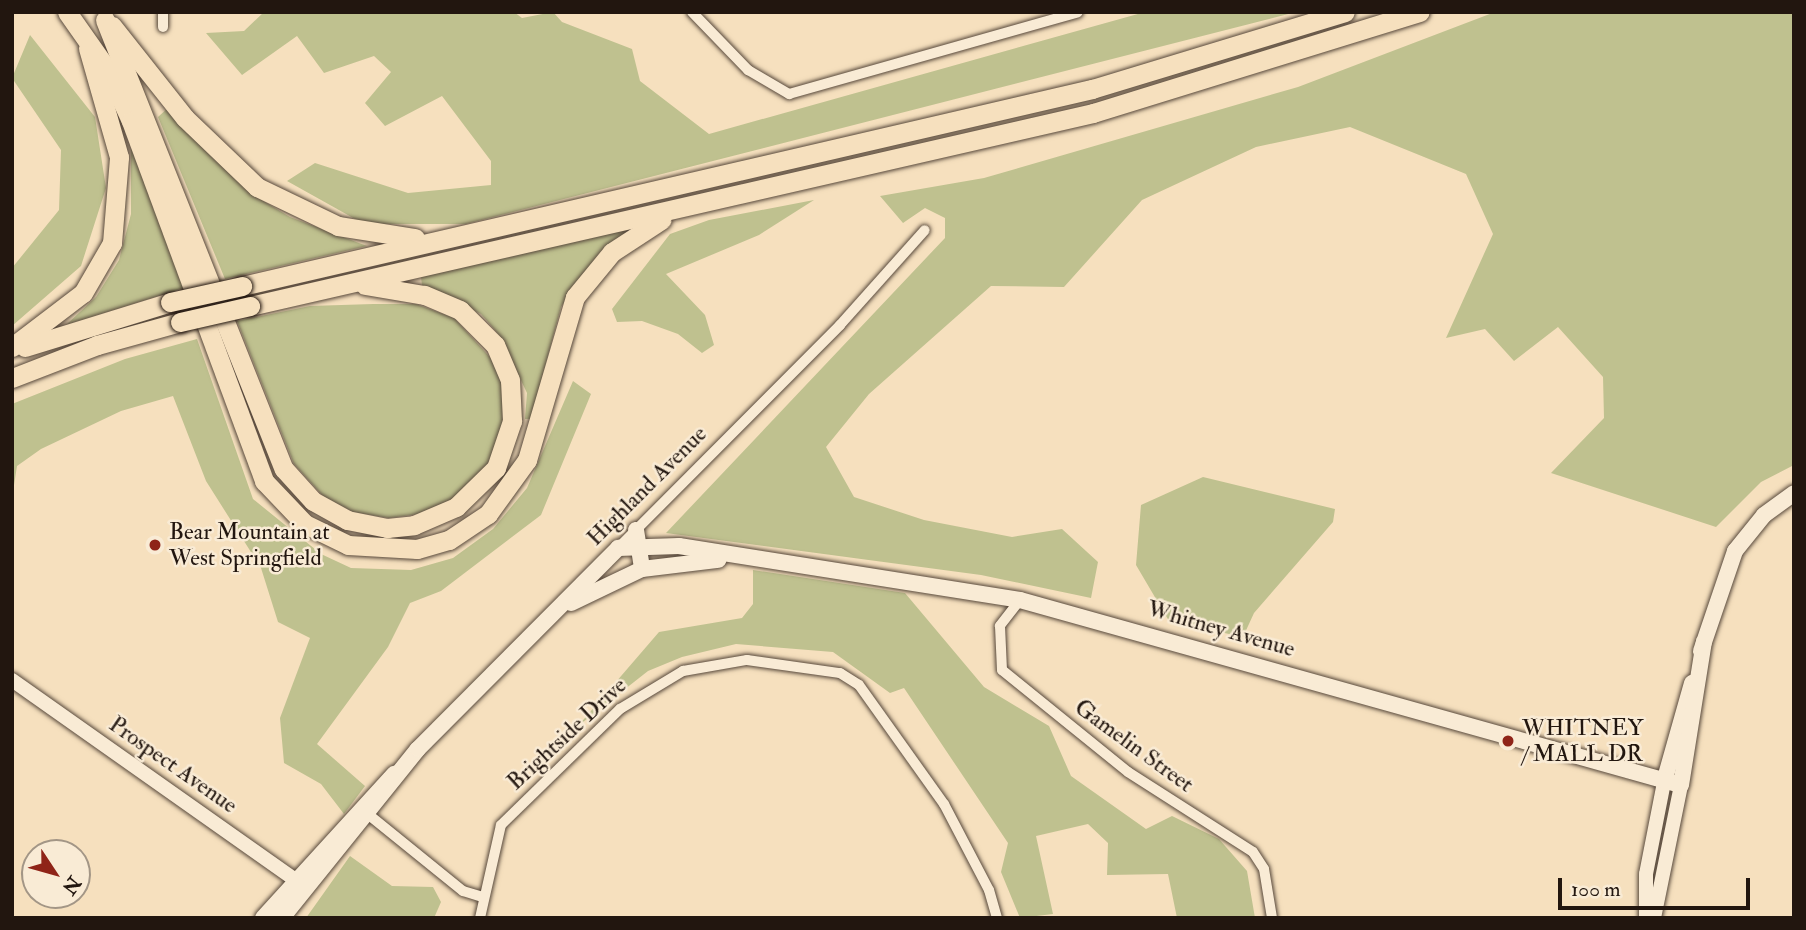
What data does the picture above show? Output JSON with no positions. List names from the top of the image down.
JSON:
{
  "streets": {
    "main road": ["Highland Avenue", "Whitney Avenue"],
    "street": ["Brightside Drive", "Gamelin Street", "Prospect Avenue"]
  },
  "crossings": [
    ["Highland Avenue", "Whitney Avenue"],
    ["Highland Avenue", "Prospect Avenue"],
    ["Whitney Avenue", "Gamelin Street"]
  ],
  "places": ["Bear Mountain at West Springfield", "WHITNEY / MALL DR"],
  "scale_bar": "100 m",
  "north": "bottom right"
}
